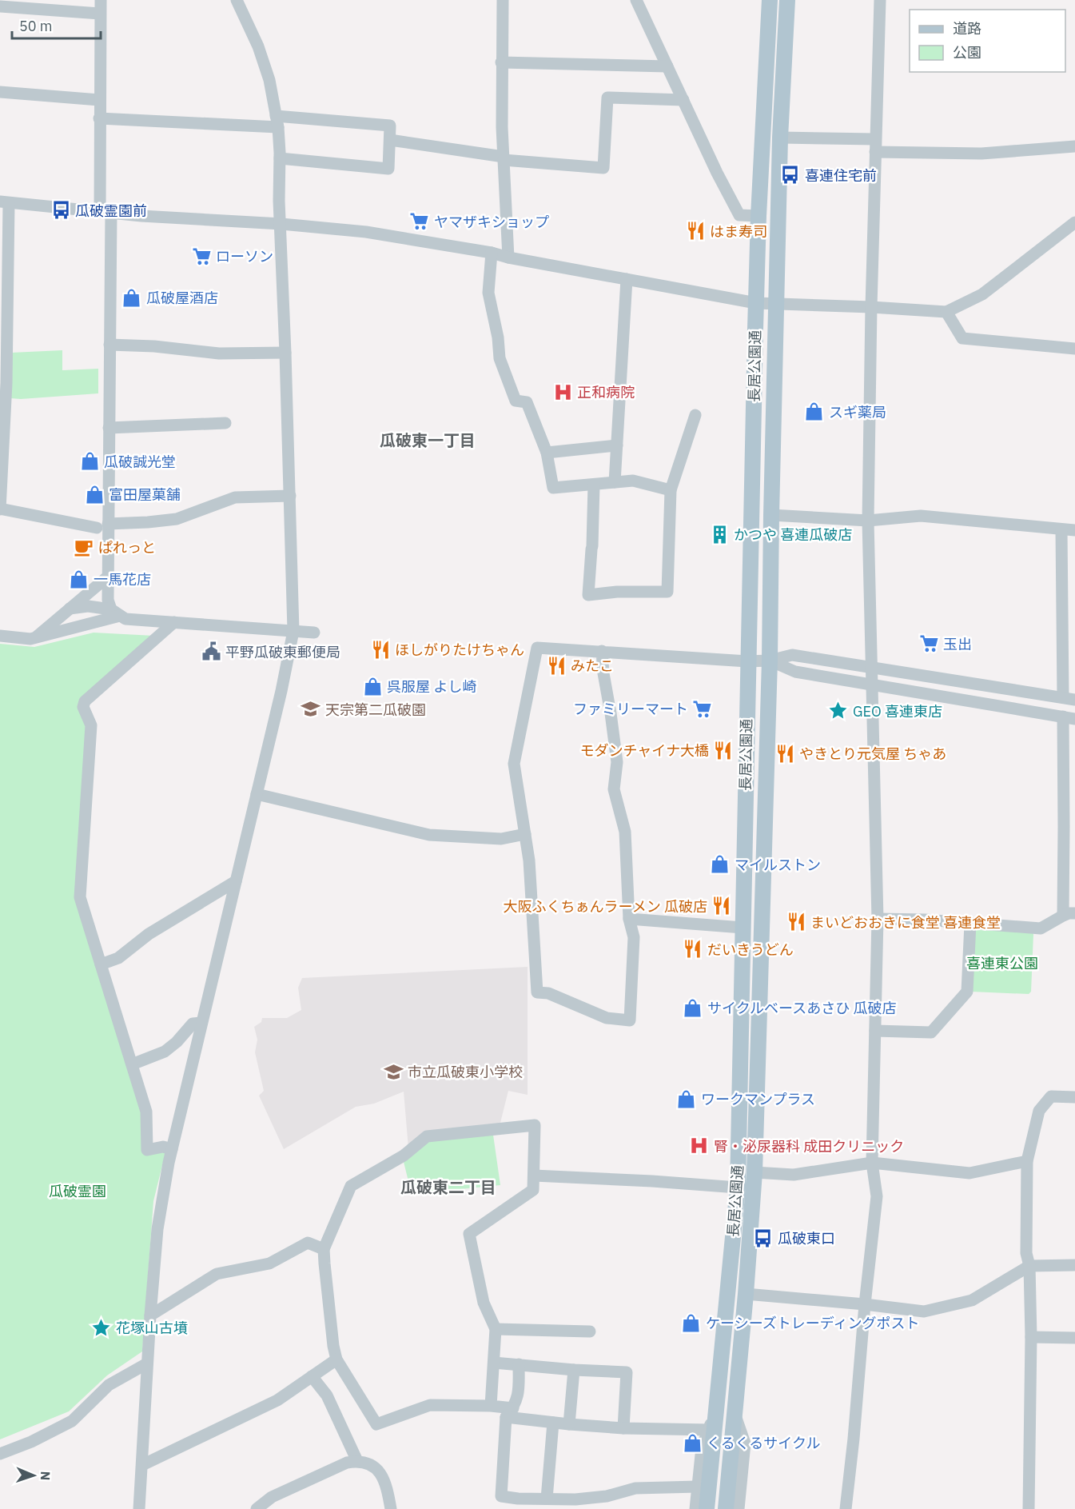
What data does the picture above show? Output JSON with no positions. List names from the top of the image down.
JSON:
{
  "streets": {
    "main road": ["長居公園通"]
  },
  "districts": ["瓜破東一丁目", "瓜破東二丁目"],
  "parks": ["喜連東公園", "瓜破霊園"],
  "places": {
    "bus stop": ["喜連住宅前", "瓜破霊園前", "瓜破東口"],
    "supermarket": [
      "ヤマザキショップ",
      "ローソン",
      "玉出",
      "ファミリーマート"
    ],
    "restaurant": [
      "はま寿司",
      "ほしがりたけちゃん",
      "みたこ",
      "モダンチャイナ大橋",
      "やきとり元気屋 ちゃあ",
      "大阪ふくちぁんラーメン 瓜破店",
      "まいどおおきに食堂 喜連食堂",
      "だいきうどん"
    ],
    "shop": [
      "瓜破屋酒店",
      "スギ薬局",
      "瓜破誠光堂",
      "富田屋菓舗",
      "一馬花店",
      "呉服屋 よし崎",
      "マイルストン",
      "サイクルベースあさひ 瓜破店",
      "ワークマンプラス",
      "ケーシーズトレーディングポスト",
      "くるくるサイクル"
    ],
    "hospital": ["正和病院", "腎・泌尿器科 成田クリニック"],
    "building": ["かつや 喜連瓜破店"],
    "cafe": ["ぱれっと"],
    "public building": ["平野瓜破東郵便局"],
    "school or university": ["天宗第二瓜破園", "市立瓜破東小学校"],
    "place": ["GEO 喜連東店", "花塚山古墳"]
  },
  "legend": ["道路", "公園"],
  "scale_bar": "50 m",
  "north": "right"
}
